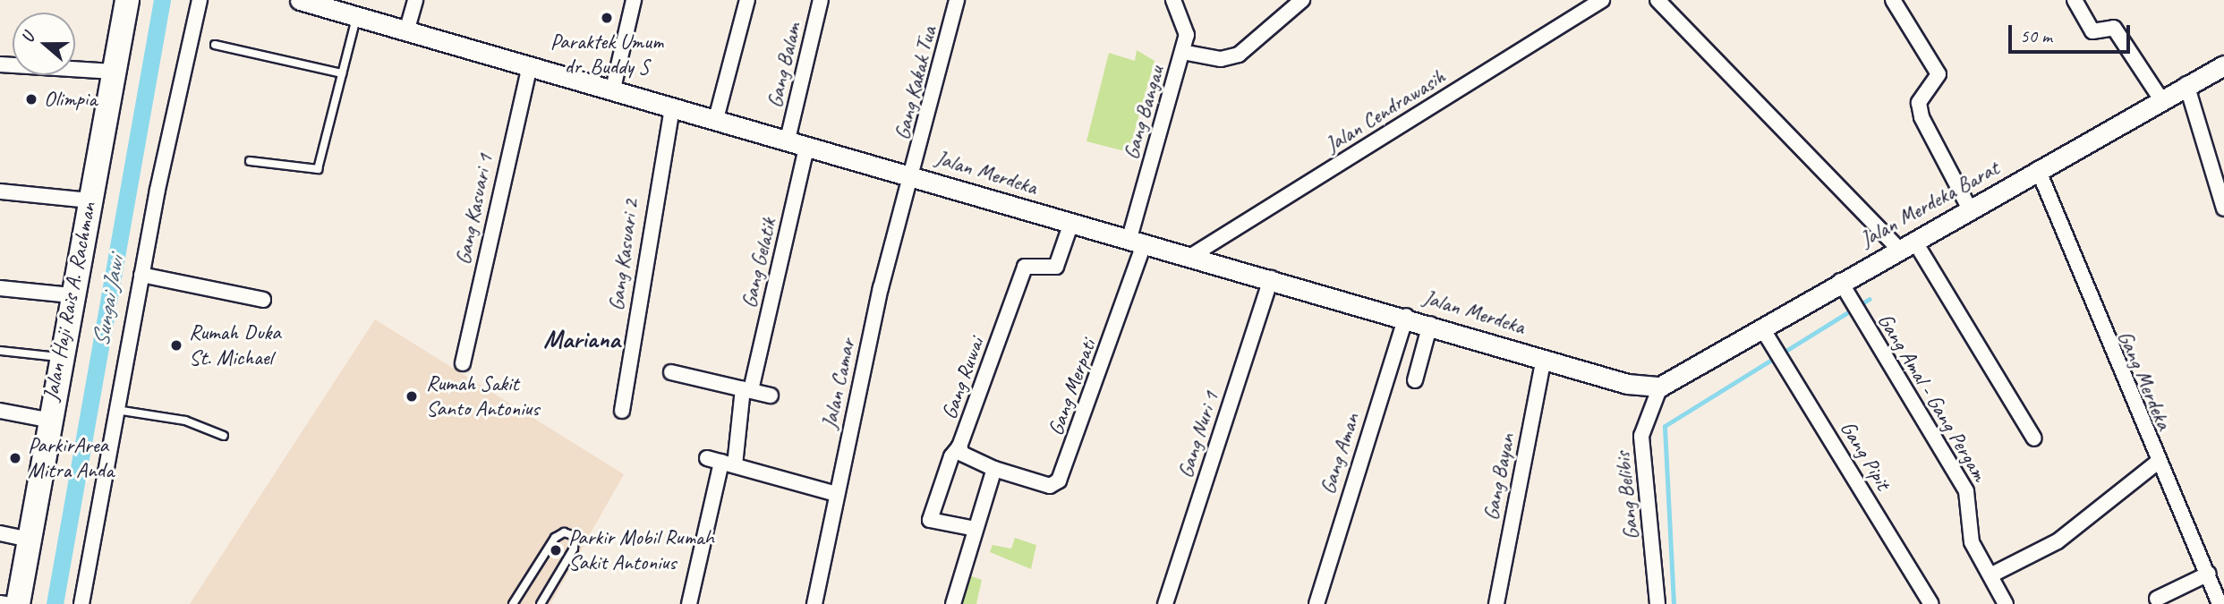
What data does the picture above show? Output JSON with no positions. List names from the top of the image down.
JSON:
{
  "streets": {
    "main road": ["Jalan Haji Rais A. Rachman"],
    "street": [
      "Gang Balam",
      "Gang Kakak Tua",
      "Jalan Cendrawasih",
      "Gang Bangau",
      "Jalan Merdeka",
      "Jalan Merdeka Barat",
      "Gang Kasuari 1",
      "Gang Kasuari 2",
      "Gang Gelatik",
      "Gang Ruwai",
      "Gang Merdeka",
      "Jalan Camar",
      "Gang Merpati",
      "Gang Amal - Gang Pergam",
      "Gang Nuri 1",
      "Gang Aman",
      "Gang Pipit",
      "Gang Bayan",
      "Gang Belibis"
    ]
  },
  "crossings": [
    ["Gang Balam", "Jalan Merdeka"],
    ["Gang Kakak Tua", "Jalan Merdeka"],
    ["Gang Kakak Tua", "Jalan Camar"],
    ["Jalan Cendrawasih", "Jalan Merdeka"],
    ["Gang Bangau", "Jalan Merdeka"],
    ["Gang Bangau", "Gang Merpati"],
    ["Jalan Merdeka", "Jalan Merdeka Barat"],
    ["Jalan Merdeka", "Gang Kasuari 1"],
    ["Jalan Merdeka", "Gang Kasuari 2"],
    ["Jalan Merdeka", "Gang Gelatik"],
    ["Jalan Merdeka", "Gang Ruwai"],
    ["Jalan Merdeka", "Jalan Camar"],
    ["Jalan Merdeka", "Gang Merpati"],
    ["Jalan Merdeka", "Gang Nuri 1"],
    ["Jalan Merdeka", "Gang Aman"],
    ["Jalan Merdeka", "Gang Bayan"],
    ["Jalan Merdeka", "Gang Belibis"],
    ["Jalan Merdeka Barat", "Gang Merdeka"],
    ["Jalan Merdeka Barat", "Gang Amal - Gang Pergam"],
    ["Jalan Merdeka Barat", "Gang Pipit"],
    ["Jalan Merdeka Barat", "Gang Belibis"],
    ["Gang Ruwai", "Gang Merpati"]
  ],
  "districts": ["Mariana"],
  "water": ["Sungai Jawi"],
  "places": [
    "Paraktek Umum dr. Buddy S",
    "Olimpia",
    "Rumah Duka St. Michael",
    "Rumah Sakit Santo Antonius",
    "ParkirArea Mitra Anda",
    "Parkir Mobil Rumah Sakit Antonius"
  ],
  "scale_bar": "50 m",
  "north": "left"
}
